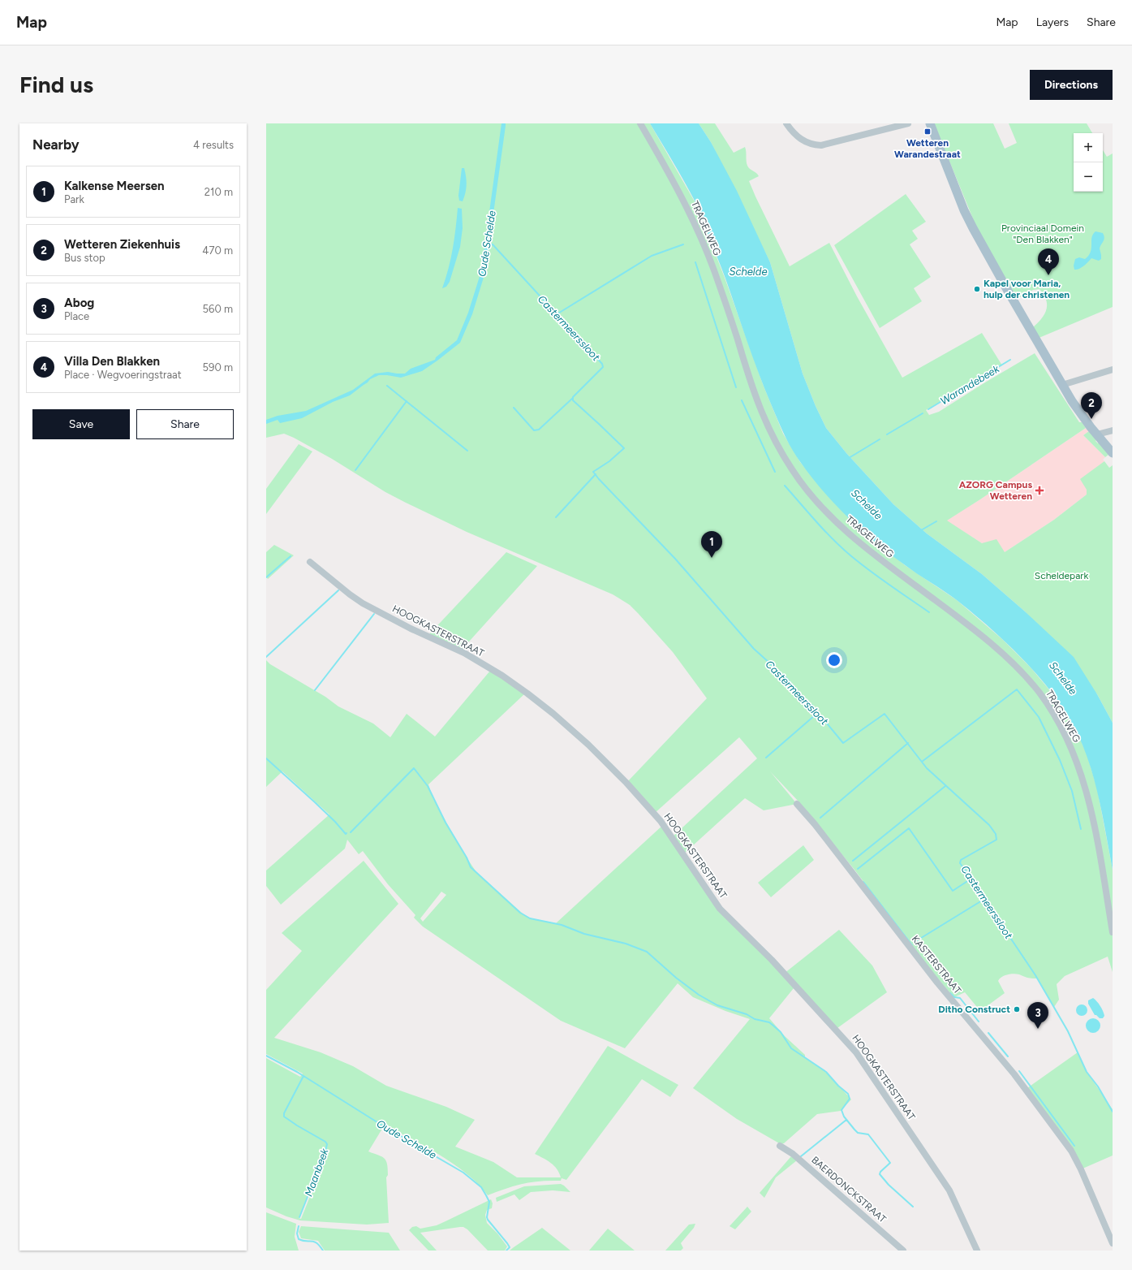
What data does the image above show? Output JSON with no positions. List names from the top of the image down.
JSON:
{
  "streets": {
    "street": [
      "TRAGELWEG",
      "HOOGKASTERSTRAAT",
      "KASTERSTRAAT",
      "BAERDONCKSTRAAT"
    ]
  },
  "water": [
    "Oude Schelde",
    "Schelde",
    "Castermeerssloot",
    "Warandebeek",
    "Maanbeek"
  ],
  "parks": ["Provinciaal Domein \"Den Blakken\"", "Scheldepark"],
  "places": {
    "transit": ["Wetteren Warandestraat"],
    "other": ["Kapel voor Maria, hulp der christenen", "Ditho Construct"],
    "health": ["AZORG Campus Wetteren"]
  },
  "page": {
    "header": "Map",
    "nav": ["Map", "Layers", "Share"],
    "buttons": [
      "Directions",
      ["Save", "Share"]
    ],
    "title": "Find us",
    "heading": ["Nearby", "4 results"],
    "map_buttons": ["+", "−"],
    "list": [
      {
        "mark": "1",
        "name": "Kalkense Meersen",
        "note": "Park",
        "value": "210 m"
      },
      {
        "mark": "2",
        "name": "Wetteren Ziekenhuis",
        "note": "Bus stop",
        "value": "470 m"
      },
      {
        "mark": "3",
        "name": "Abog",
        "note": "Place",
        "value": "560 m"
      },
      {
        "mark": "4",
        "name": "Villa Den Blakken",
        "note": "Place · Wegvoeringstraat",
        "value": "590 m"
      }
    ],
    "pins": [
      "4",
      "2",
      "1",
      "3"
    ]
  }
}
